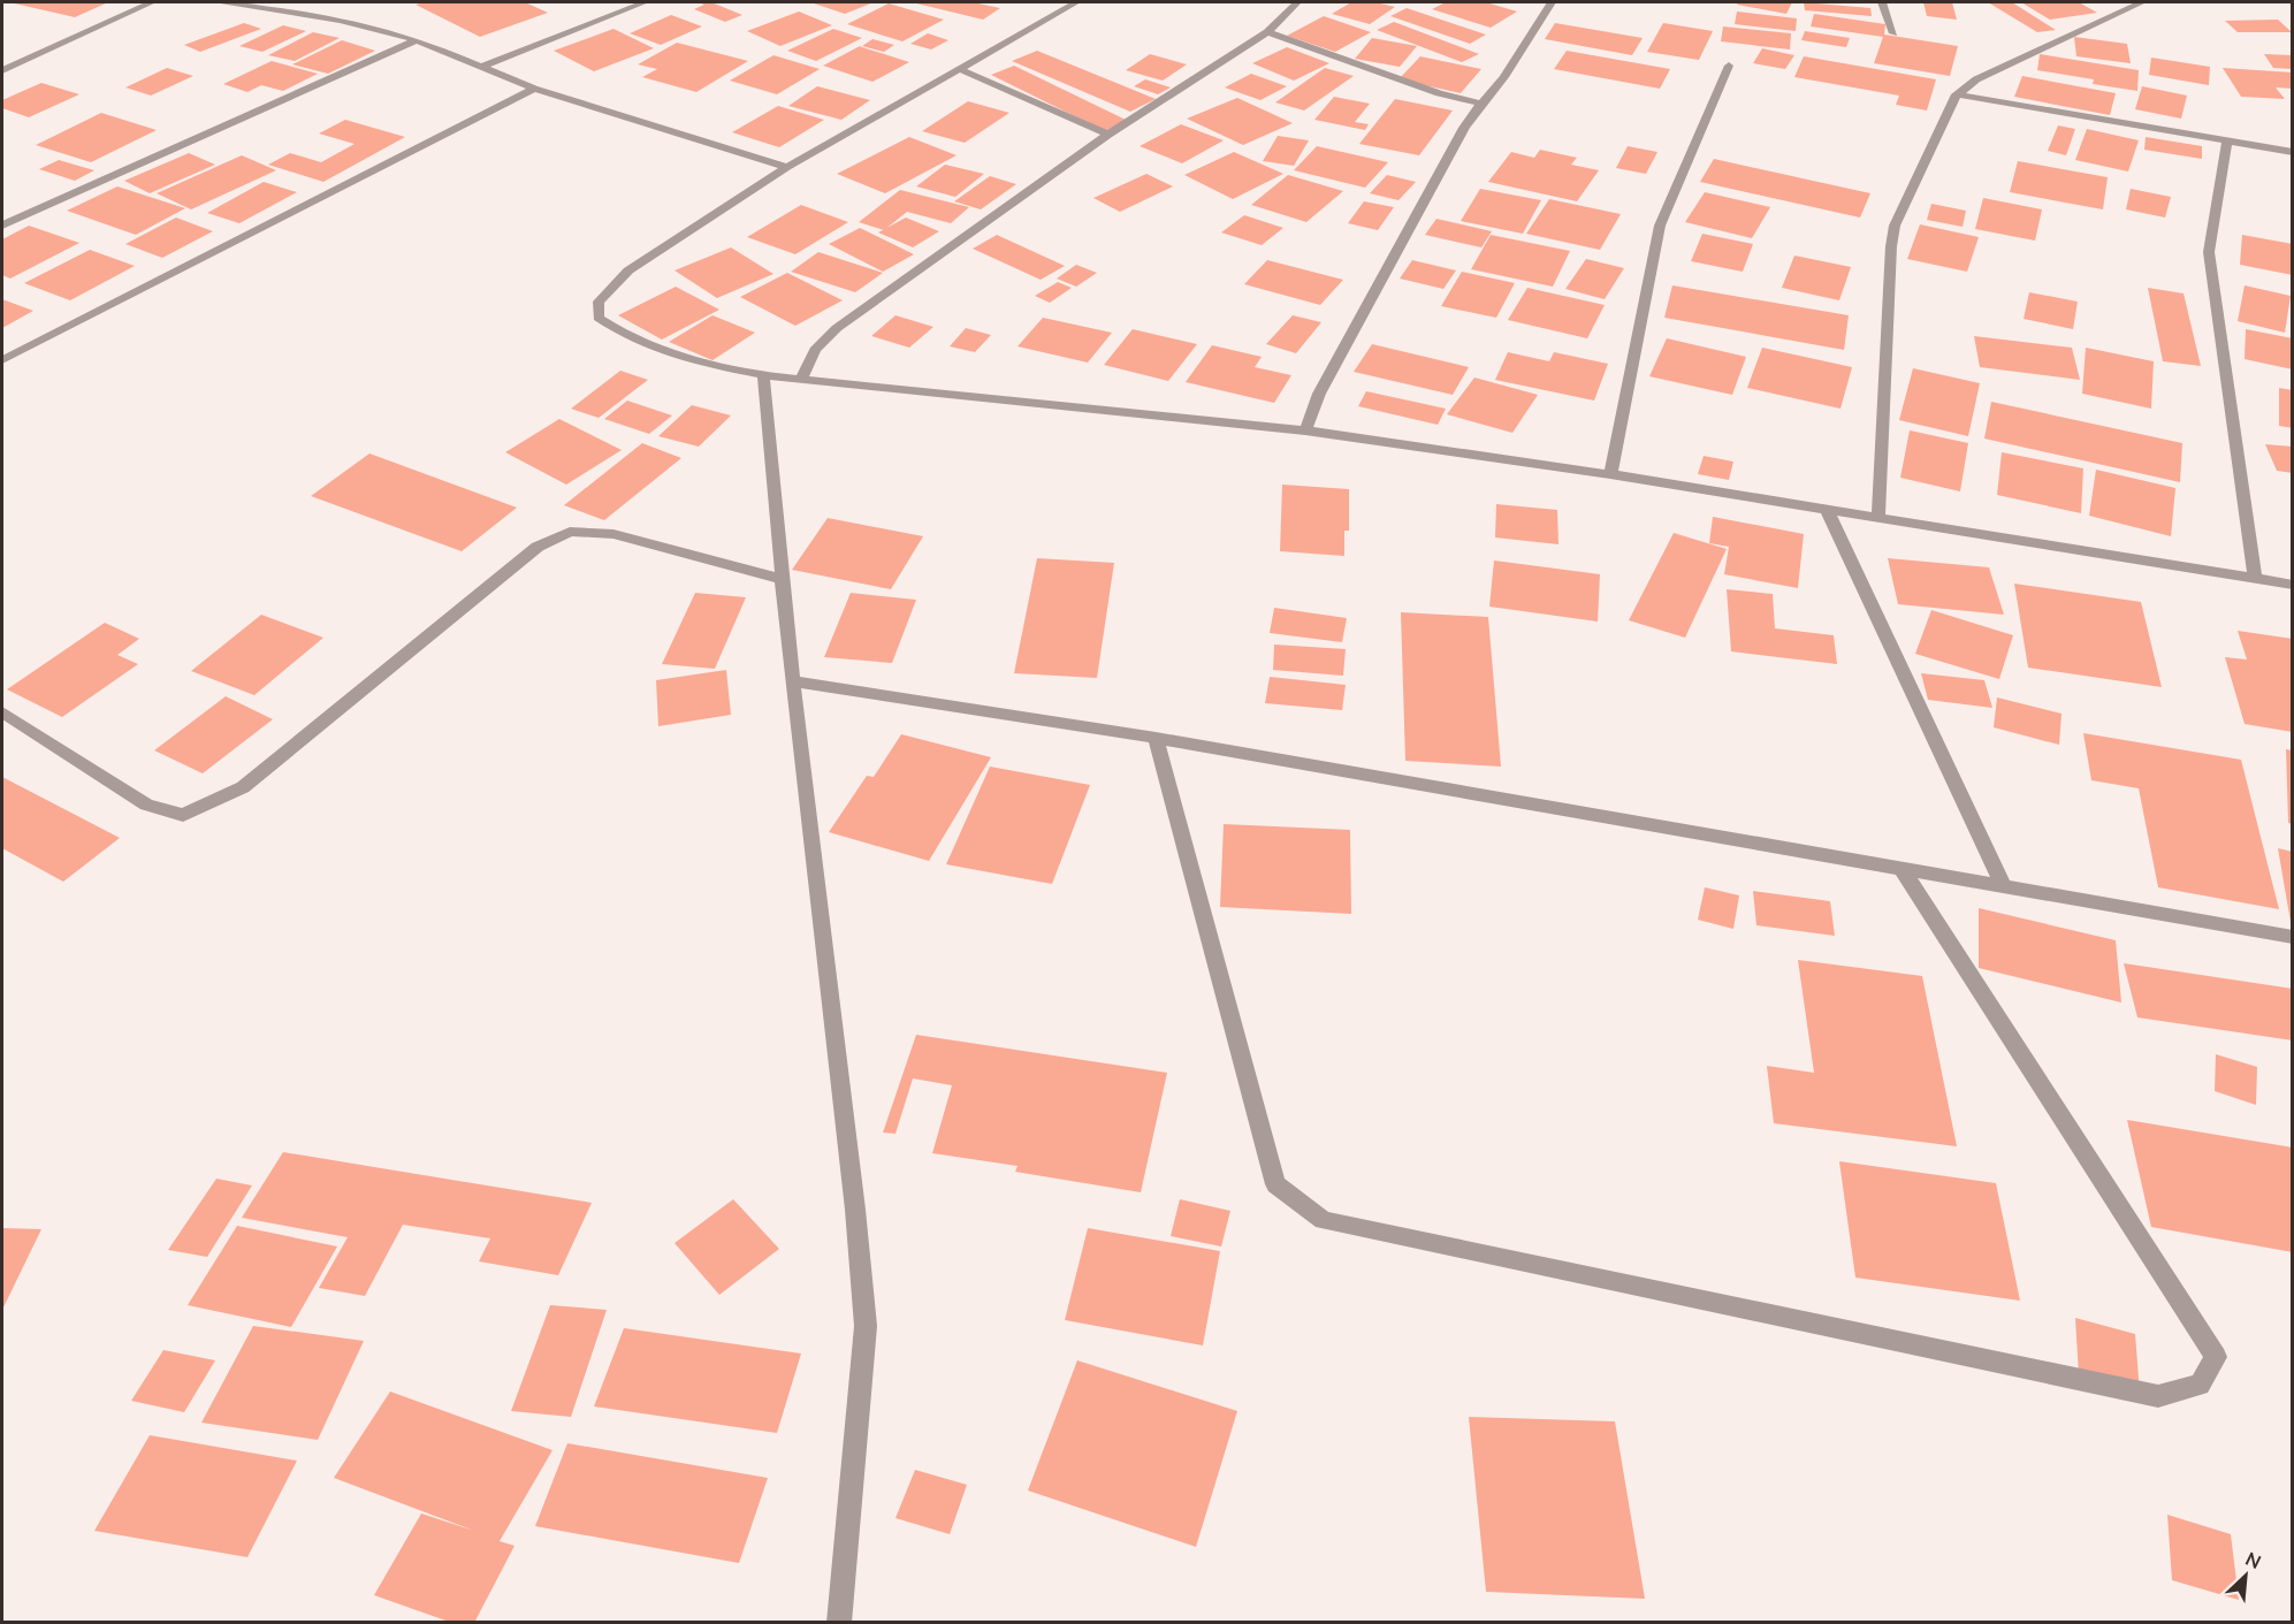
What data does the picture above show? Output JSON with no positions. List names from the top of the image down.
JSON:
{
  "north": "top right"
}
